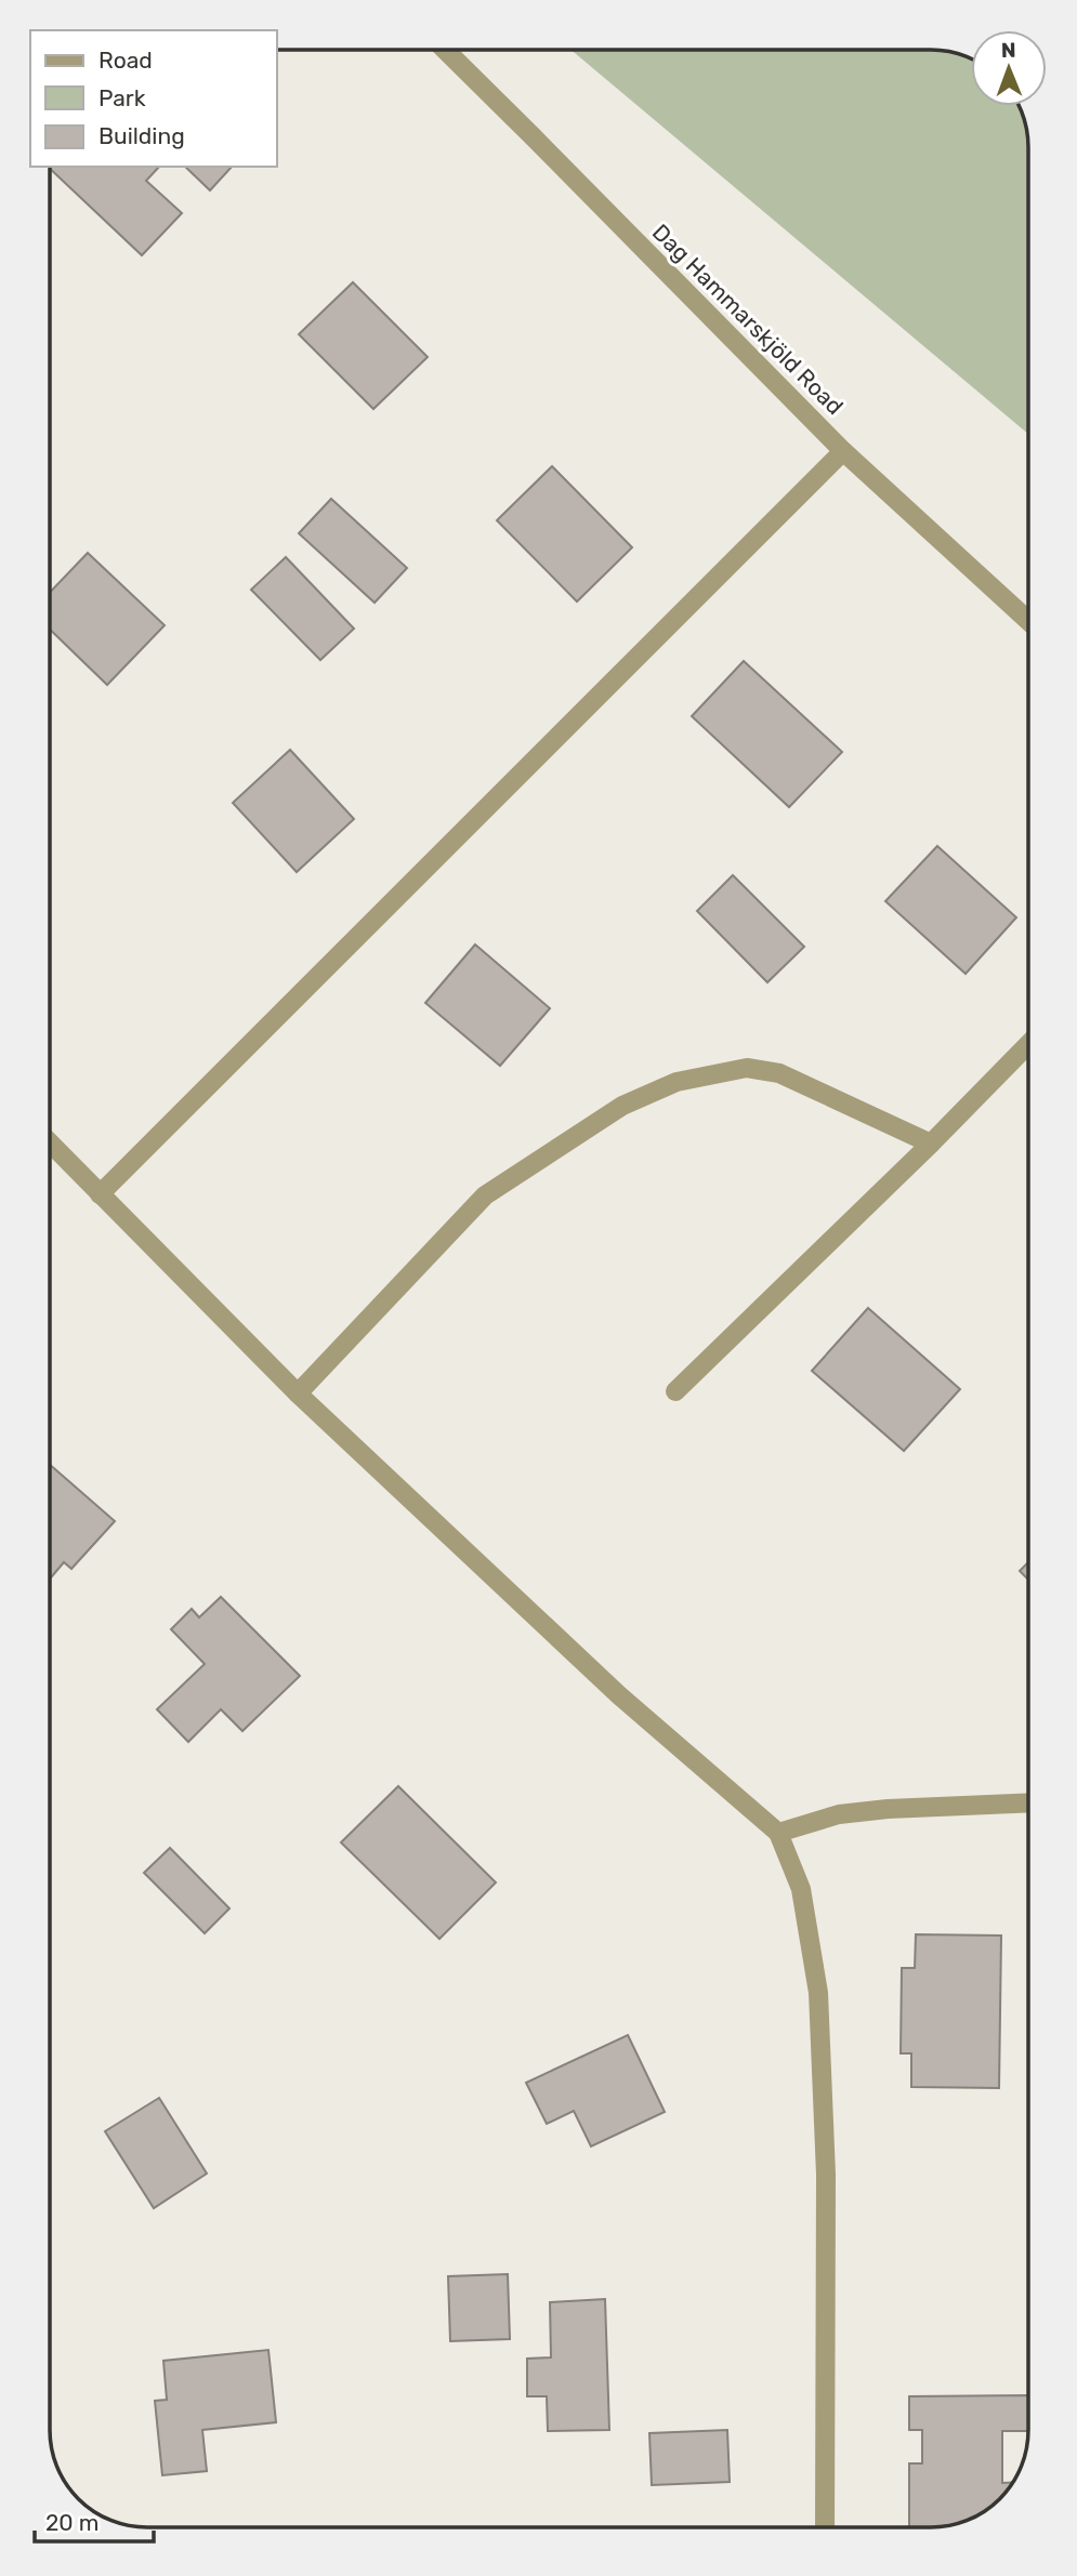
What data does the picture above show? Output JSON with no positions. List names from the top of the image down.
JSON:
{
  "streets": {
    "street": ["Dag Hammarskjöld Road"]
  },
  "legend": ["Road", "Park", "Building"],
  "scale_bar": "20 m",
  "north": "top"
}
